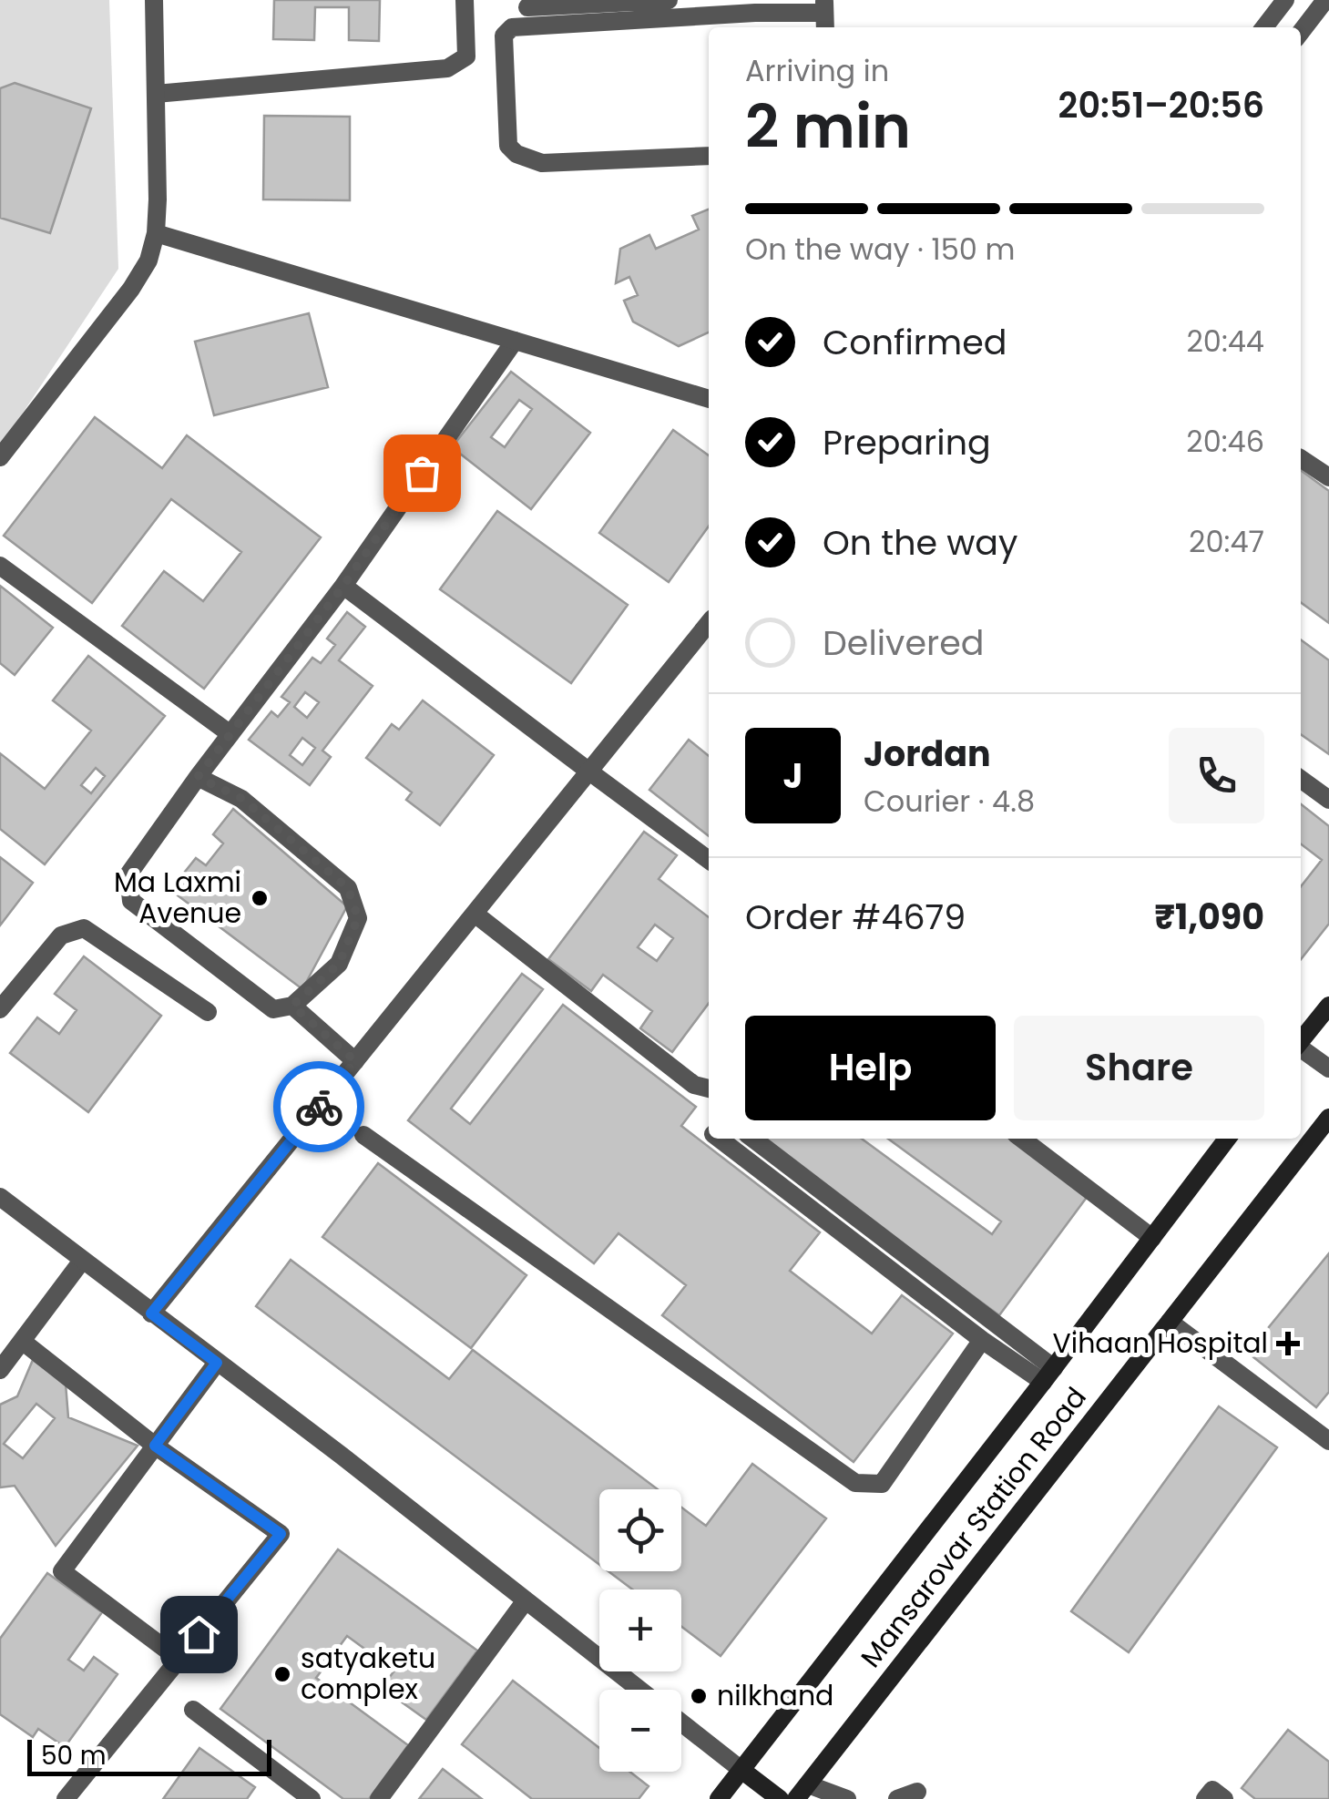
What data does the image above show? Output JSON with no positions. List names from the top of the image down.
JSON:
{
  "streets": {
    "main road": ["Mansarovar Station Road"]
  },
  "places": {
    "other": ["Ma Laxmi Avenue", "satyaketu complex", "nilkhand"],
    "health": ["Vihaan Hospital"]
  },
  "scale_bar": "50 m",
  "page": {
    "heading": ["2 min", "Arriving in", "20:51–20:56"],
    "panel": [
      "Jordan",
      "Courier · 4.8",
      "Order #4679",
      "₹1,090"
    ],
    "bar": "On the way · 150 m",
    "list": [
      ["Confirmed", "20:44"],
      ["Preparing", "20:46"],
      ["On the way", "20:47"],
      "Delivered"
    ],
    "round": "J",
    "buttons": ["Help", "Share"],
    "map_buttons": ["+", "−"],
    "scale": "50 m"
  }
}
